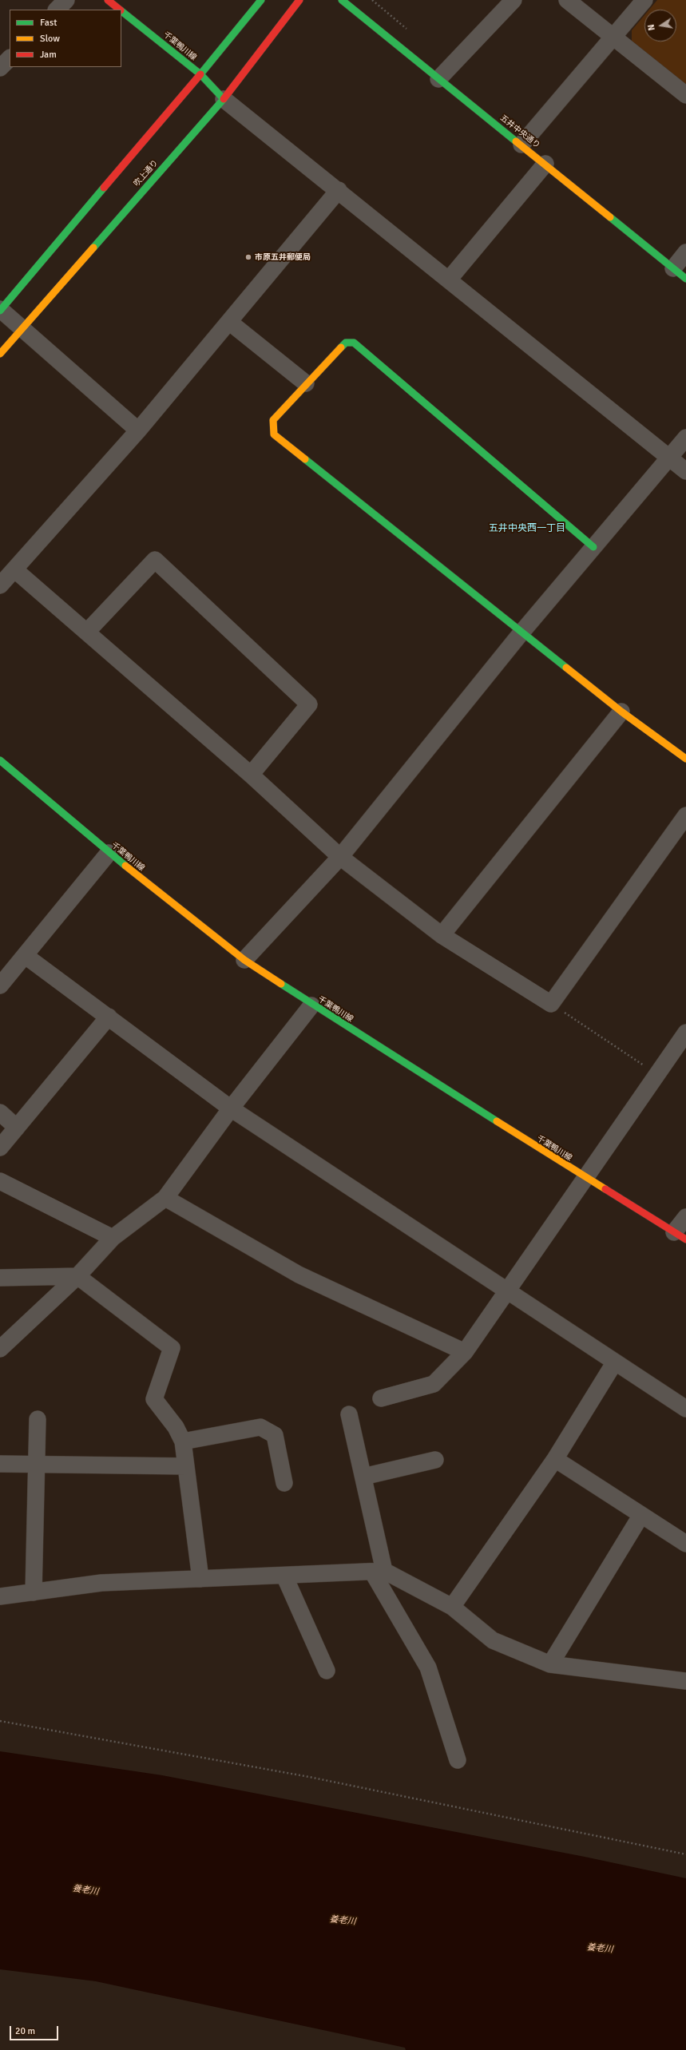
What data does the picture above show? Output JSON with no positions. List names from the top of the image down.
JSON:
{
  "streets": {
    "main road": ["千葉鴨川線", "五井中央通り", "吹上通り"]
  },
  "crossings": [
    ["千葉鴨川線", "吹上通り"]
  ],
  "districts": ["五井中央西一丁目"],
  "water": ["養老川"],
  "places": ["市原五井郵便局"],
  "legend": ["Fast", "Slow", "Jam"],
  "scale_bar": "20 m",
  "north": "left"
}
